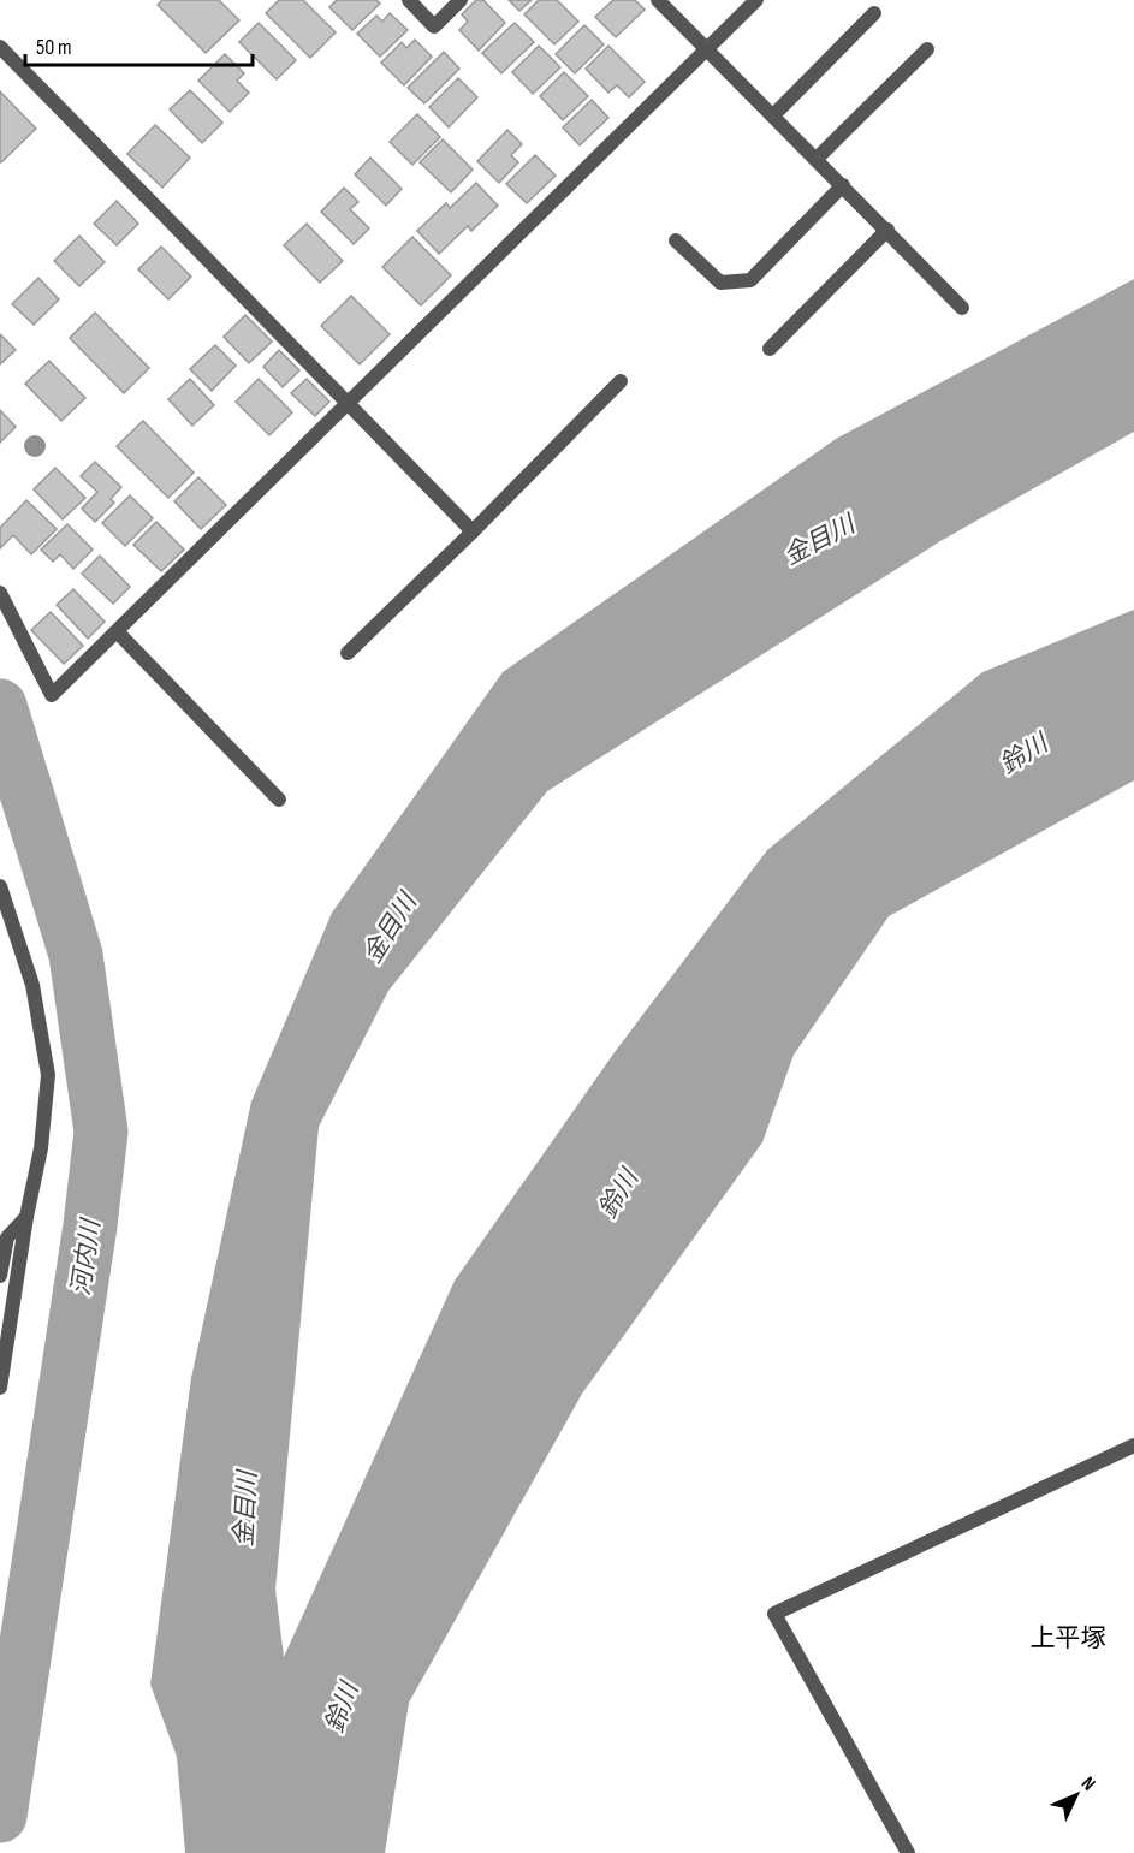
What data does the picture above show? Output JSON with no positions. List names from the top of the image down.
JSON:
{
  "districts": ["上平塚"],
  "water": ["金目川", "鈴川", "河内川"],
  "scale_bar": "50 m",
  "north": "top right"
}
